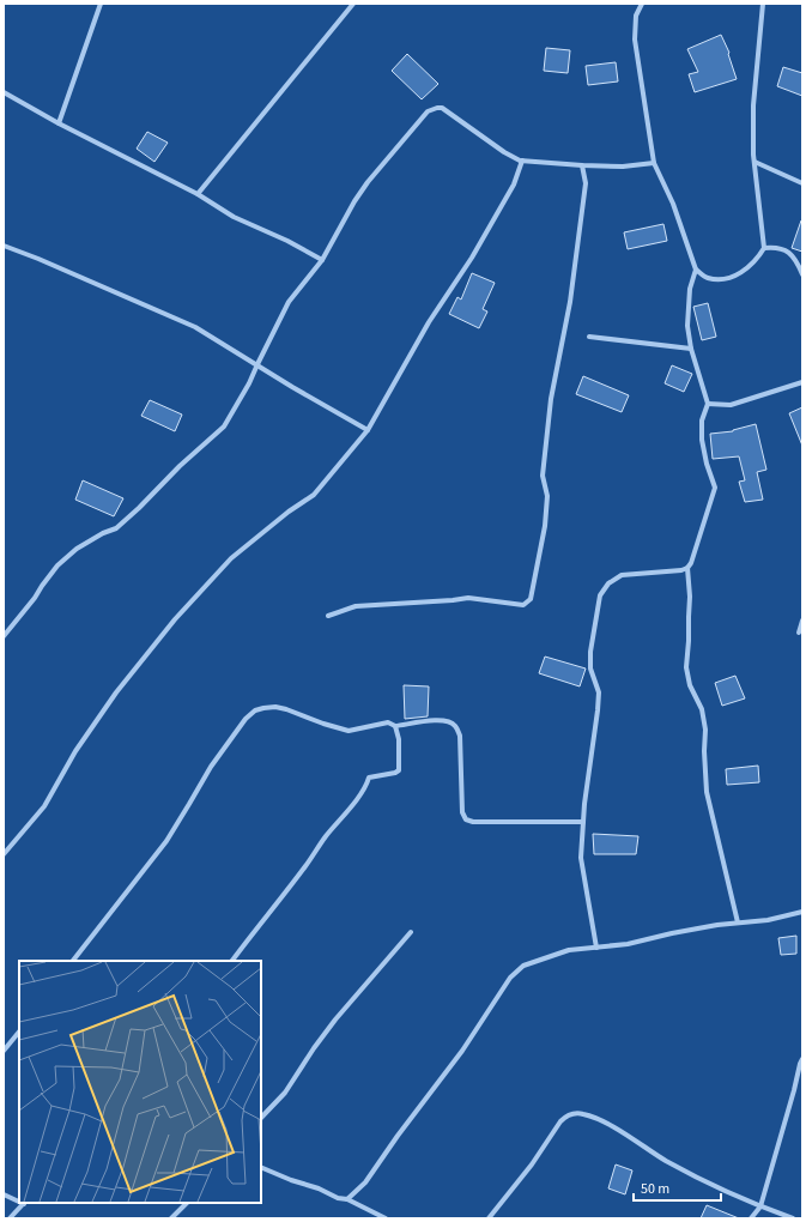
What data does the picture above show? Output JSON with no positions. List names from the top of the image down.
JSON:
{
  "scale_bar": "50 m"
}
